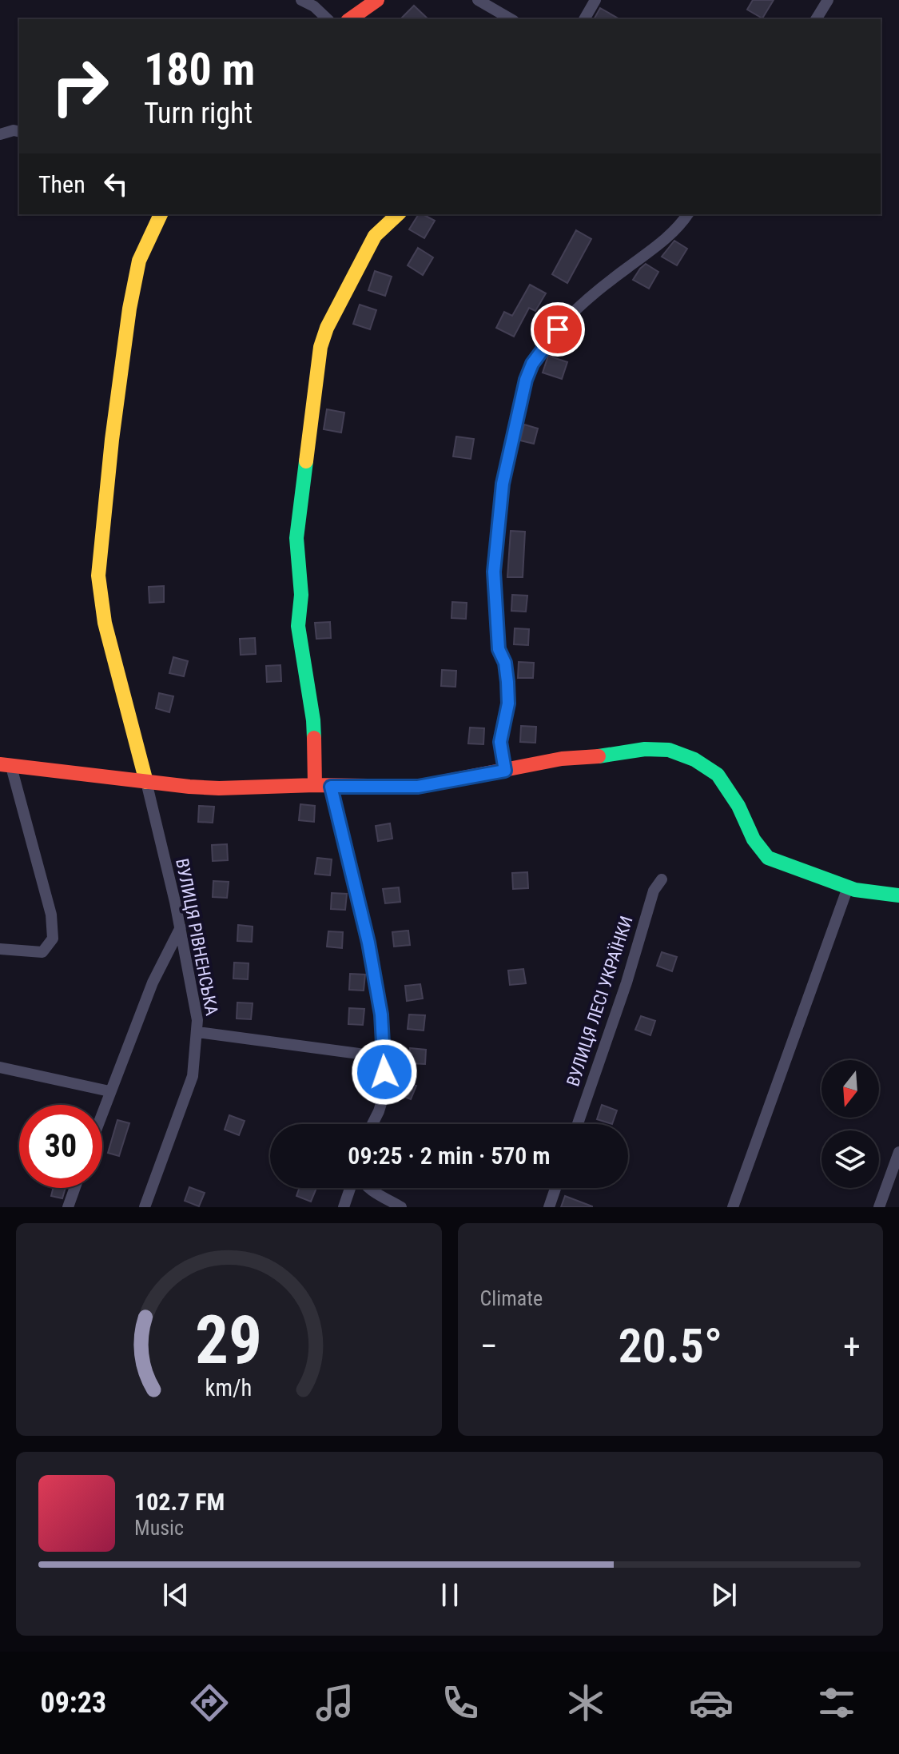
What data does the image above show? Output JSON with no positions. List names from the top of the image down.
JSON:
{
  "streets": {
    "street": ["ВУЛИЦЯ РІВНЕНСЬКА", "ВУЛИЦЯ ЛЕСІ УКРАЇНКИ"]
  },
  "north": "bottom",
  "page": {
    "turn": ["180 m", "Turn right"],
    "then": "Then",
    "limit": "30",
    "trip": "09:25 · 2 min · 570 m",
    "tile": "Climate",
    "heat": ["−", "20.5°", "+"],
    "song": ["102.7 FM", "Music"],
    "tabs": "09:23",
    "gauge": ["29", "km/h"]
  }
}
